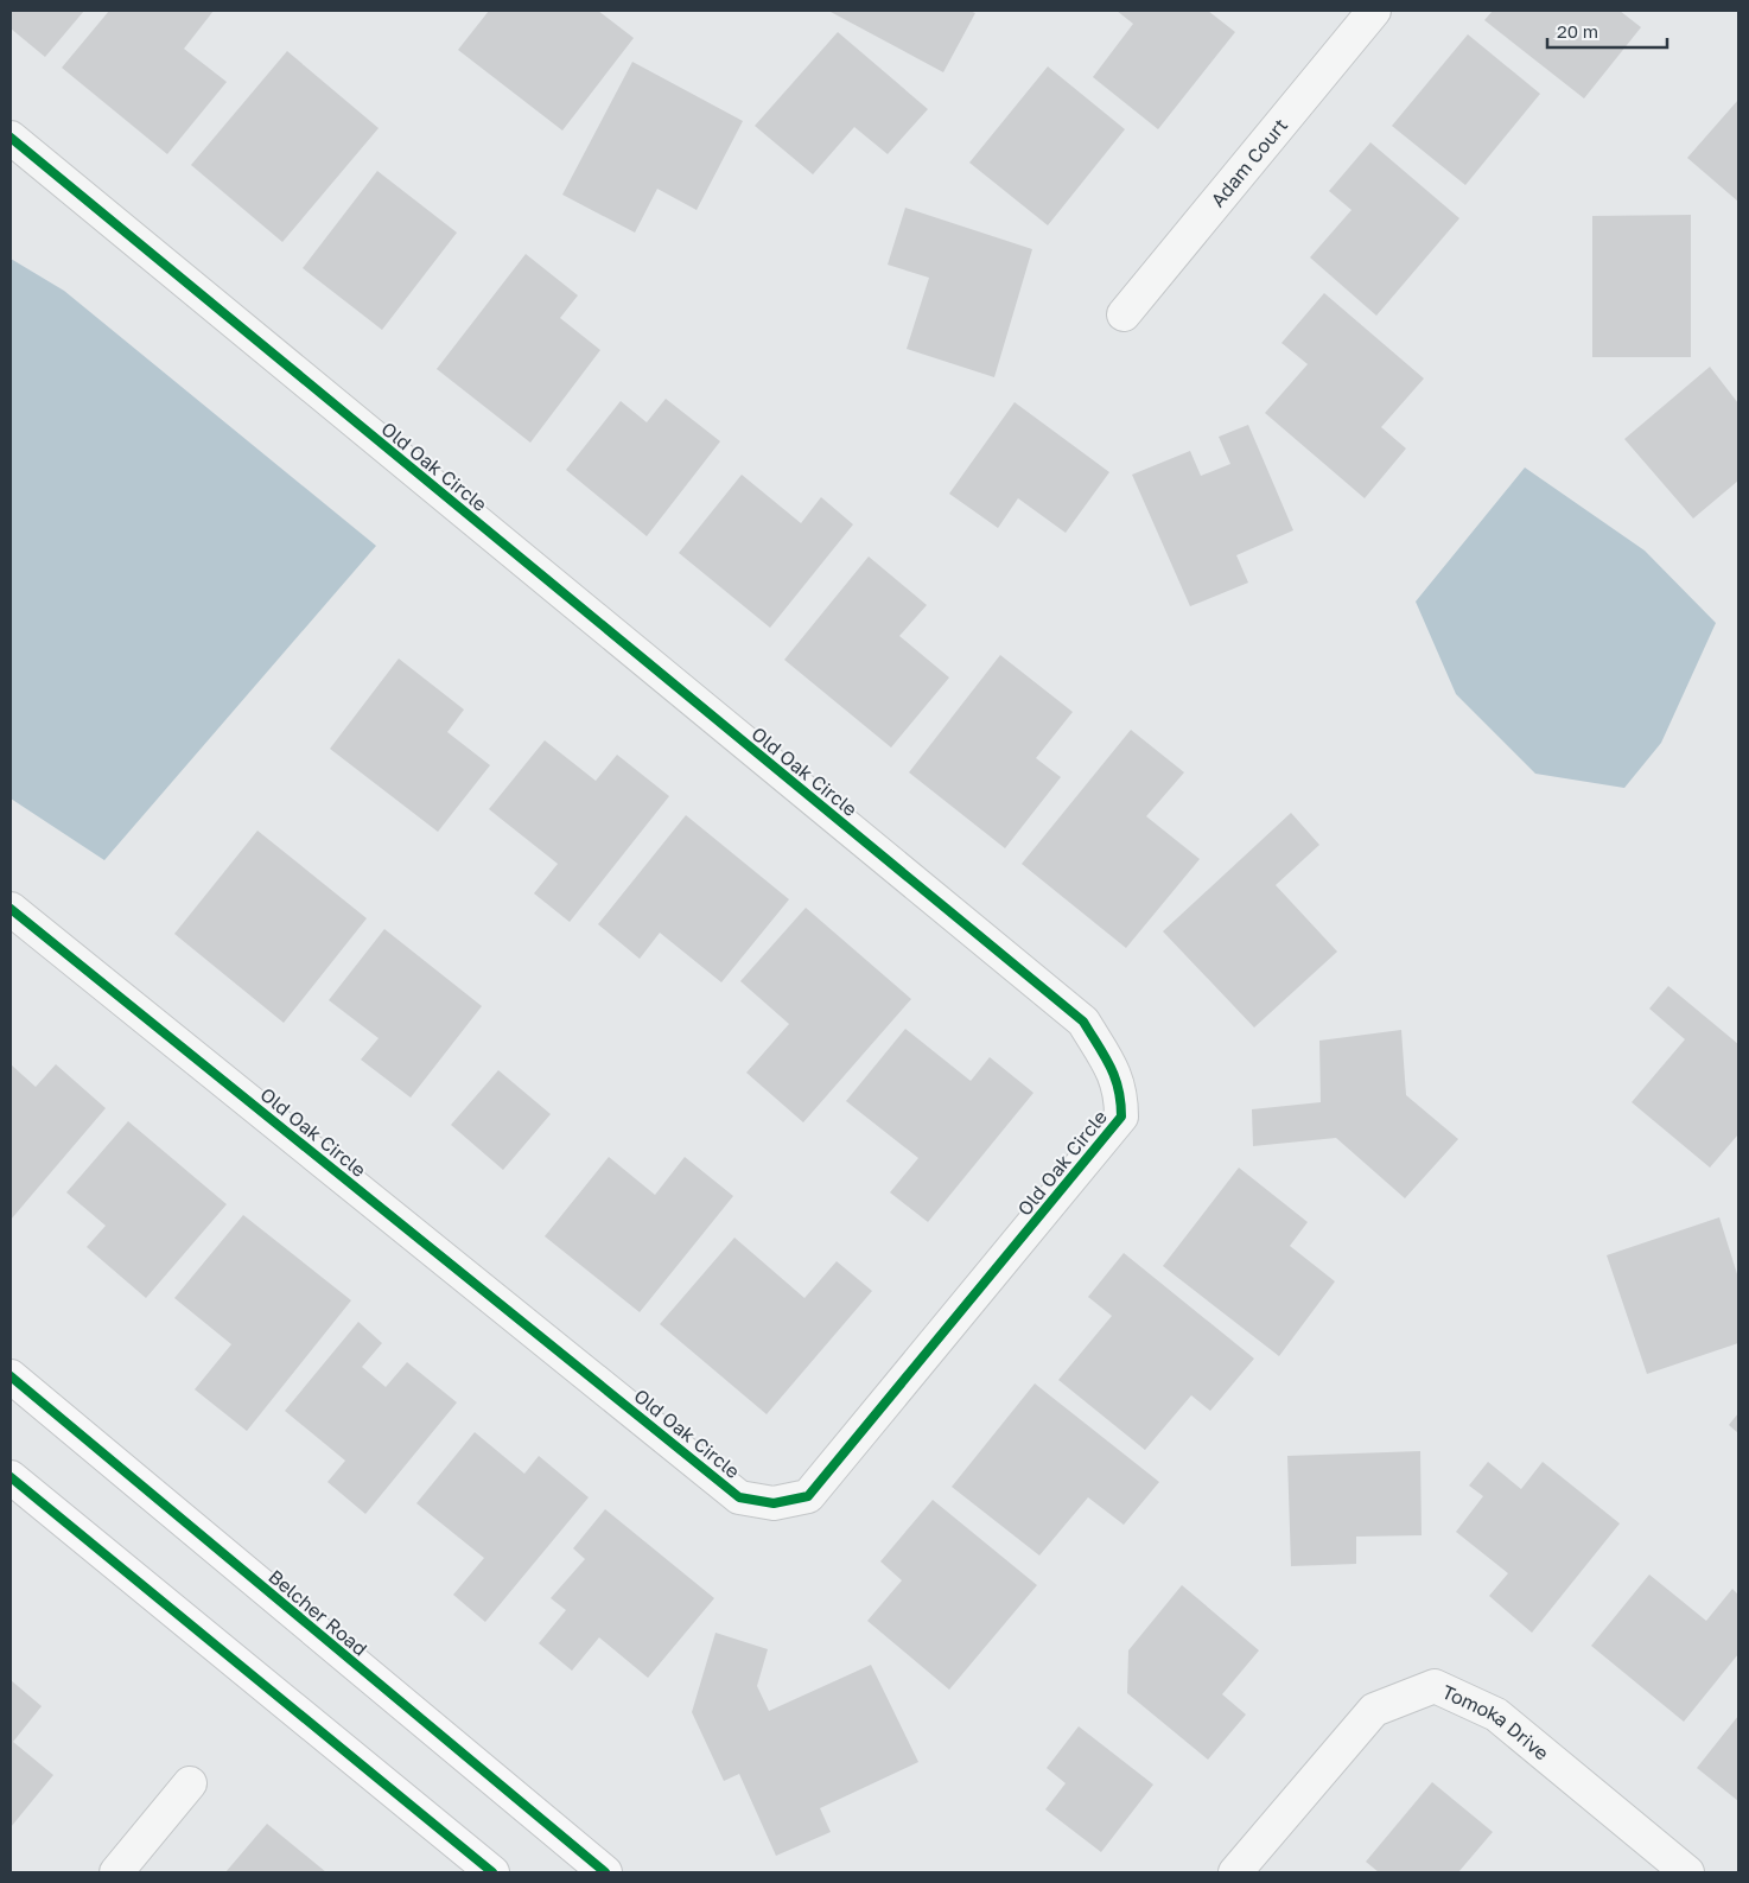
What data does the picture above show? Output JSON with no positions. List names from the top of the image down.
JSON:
{
  "streets": {
    "main road": ["Belcher Road"],
    "street": ["Adam Court", "Old Oak Circle", "Tomoka Drive"]
  },
  "scale_bar": "20 m"
}
